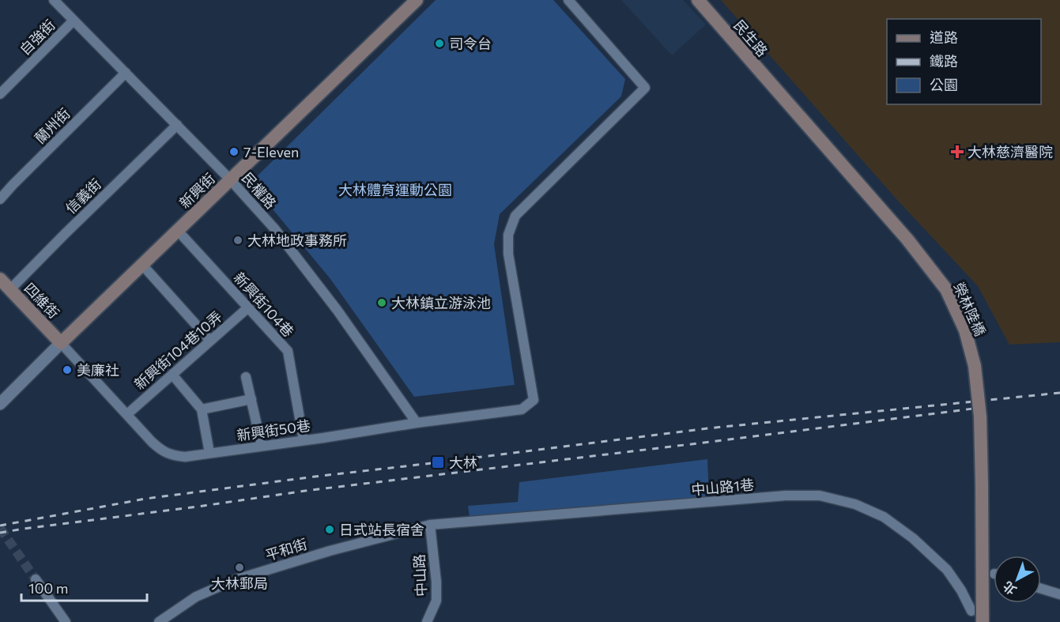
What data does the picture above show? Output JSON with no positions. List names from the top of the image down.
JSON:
{
  "streets": {
    "main road": [
      "民生路",
      "新興街",
      "四維街",
      "榮林陸橋"
    ],
    "street": [
      "自強街",
      "蘭州街",
      "民權路",
      "信義街",
      "新興街104巷",
      "新興街104巷10弄",
      "新興街50巷",
      "中山路1巷",
      "平和街",
      "中山路"
    ]
  },
  "crossings": [
    ["自強街", "民權路"],
    ["民生路", "榮林陸橋"],
    ["蘭州街", "民權路"],
    ["新興街", "民權路"],
    ["新興街", "四維街"],
    ["新興街", "新興街104巷"],
    ["新興街", "新興街50巷"],
    ["民權路", "信義街"],
    ["民權路", "新興街50巷"],
    ["信義街", "四維街"],
    ["四維街", "新興街50巷"],
    ["新興街104巷", "新興街104巷10弄"],
    ["新興街104巷", "新興街50巷"],
    ["新興街104巷10弄", "新興街50巷"],
    ["中山路1巷", "平和街"],
    ["中山路1巷", "中山路"],
    ["平和街", "中山路"]
  ],
  "parks": ["大林體育運動公園"],
  "places": {
    "other": [
      "司令台",
      "7-Eleven",
      "大林地政事務所",
      "大林鎮立游泳池",
      "美廉社",
      "日式站長宿舍",
      "大林郵局"
    ],
    "health": ["大林慈濟醫院"],
    "transit": ["大林"]
  },
  "legend": ["道路", "鐵路", "公園"],
  "scale_bar": "100 m",
  "north": "bottom left"
}
